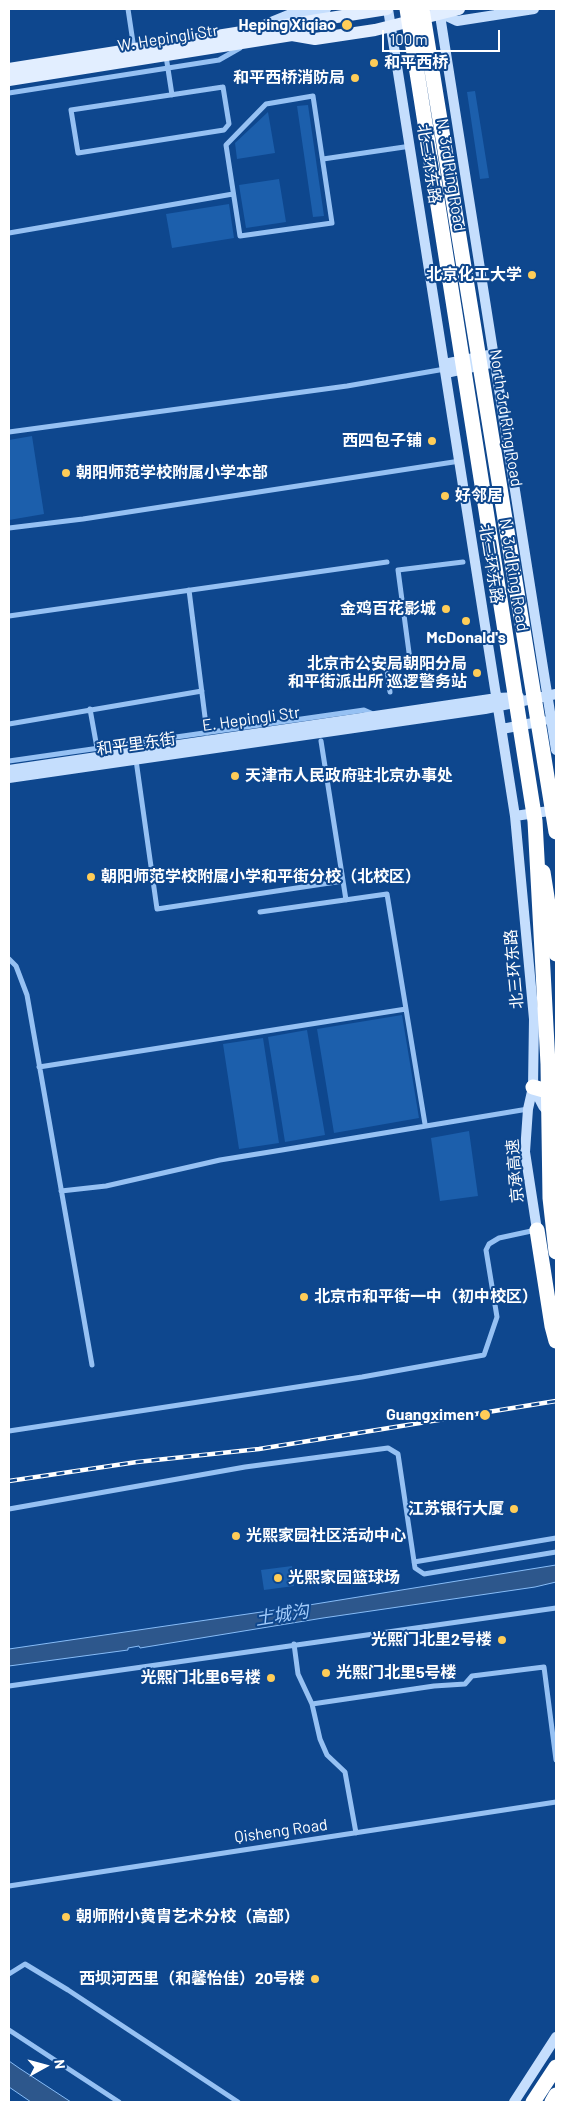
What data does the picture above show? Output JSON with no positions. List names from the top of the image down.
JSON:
{
  "streets": {
    "highway": ["N. 3rd Ring Road", "North 3rd Ring Road"],
    "main road": ["W. Hepingli Str"],
    "street": [
      "北三环东路",
      "E. Hepingli Str",
      "和平里东街",
      "京承高速",
      "Qisheng Road"
    ]
  },
  "crossings": [
    ["W. Hepingli Str", "北三环东路"],
    ["W. Hepingli Str", "North 3rd Ring Road"],
    ["北三环东路", "E. Hepingli Str"],
    ["北三环东路", "京承高速"],
    ["E. Hepingli Str", "和平里东街"]
  ],
  "water": ["土城沟"],
  "places": [
    "Heping Xiqiao",
    "和平西桥",
    "和平西桥消防局",
    "北京化工大学",
    "西四包子铺",
    "朝阳师范学校附属小学本部",
    "好邻居",
    "金鸡百花影城",
    "McDonald's",
    "北京市公安局朝阳分局 和平街派出所 巡逻警务站",
    "天津市人民政府驻北京办事处",
    "朝阳师范学校附属小学和平街分校（北校区）",
    "北京市和平街一中（初中校区）",
    "Guangximen",
    "江苏银行大厦",
    "光熙家园社区活动中心",
    "光熙家园篮球场",
    "光熙门北里2号楼",
    "光熙门北里5号楼",
    "光熙门北里6号楼",
    "朝师附小黄胄艺术分校（高部）",
    "西坝河西里（和馨怡佳）20号楼"
  ],
  "scale_bar": "100 m",
  "north": "right"
}
